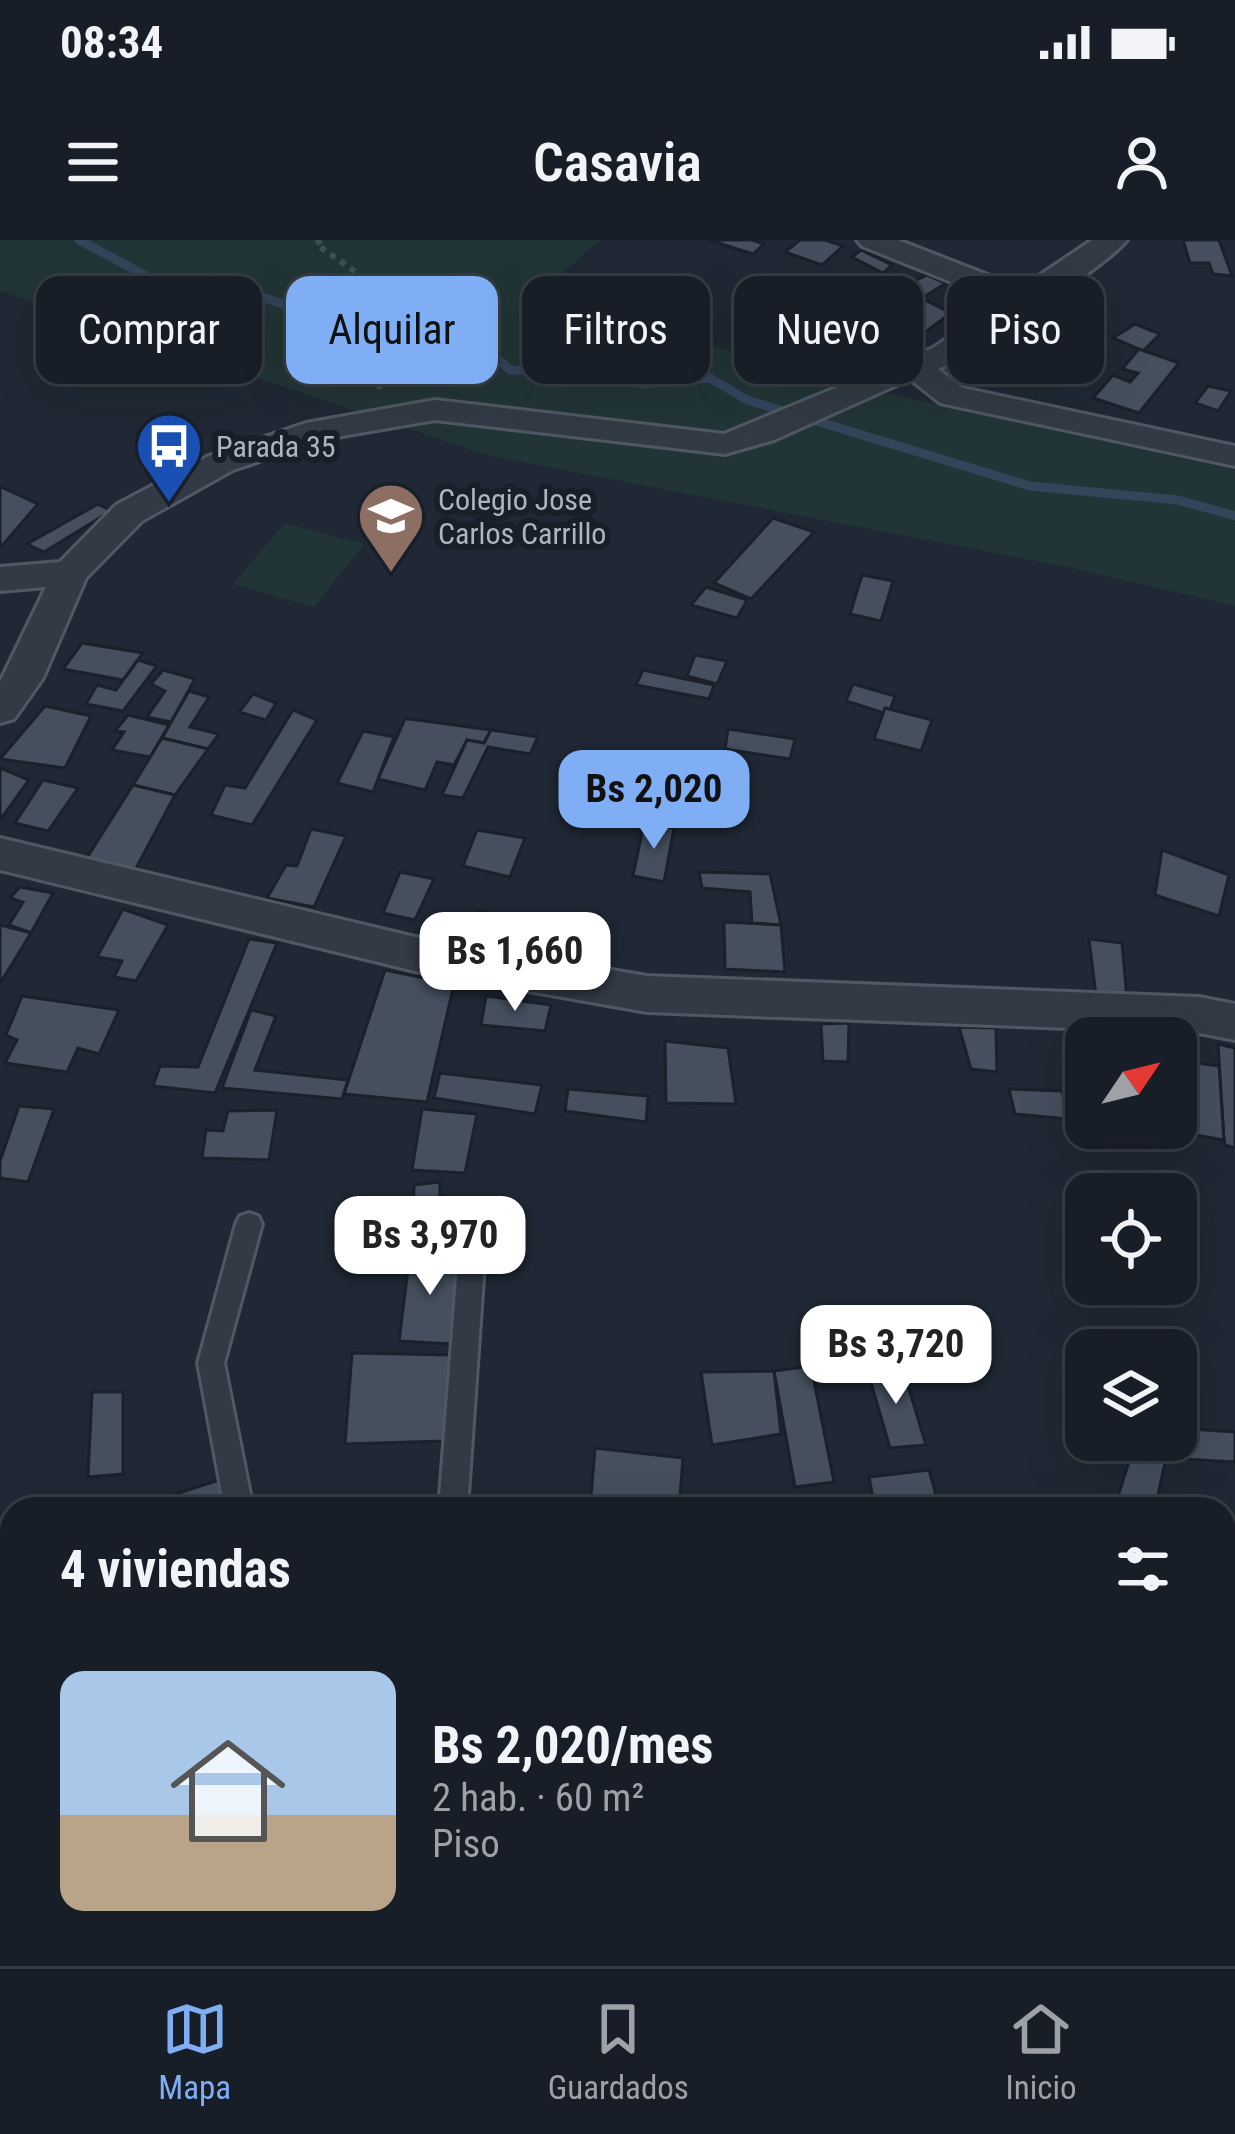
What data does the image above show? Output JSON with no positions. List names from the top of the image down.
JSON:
{
  "places": {
    "bus stop": ["Parada 35"],
    "school or university": ["Colegio Jose Carlos Carrillo"]
  },
  "north": "top right",
  "page": {
    "status": "08:34",
    "header": "Casavia",
    "chip": [
      "Comprar",
      "Alquilar",
      "Filtros",
      "Nuevo",
      "Piso"
    ],
    "price": [
      "Bs 2,020",
      "Bs 1,660",
      "Bs 3,970",
      "Bs 3,720"
    ],
    "heading": "4 viviendas",
    "list": [
      {
        "name": "Bs 2,020/mes",
        "note": "2 hab. · 60 m² · Piso"
      }
    ],
    "tabs": ["Mapa", "Guardados", "Inicio"]
  }
}
